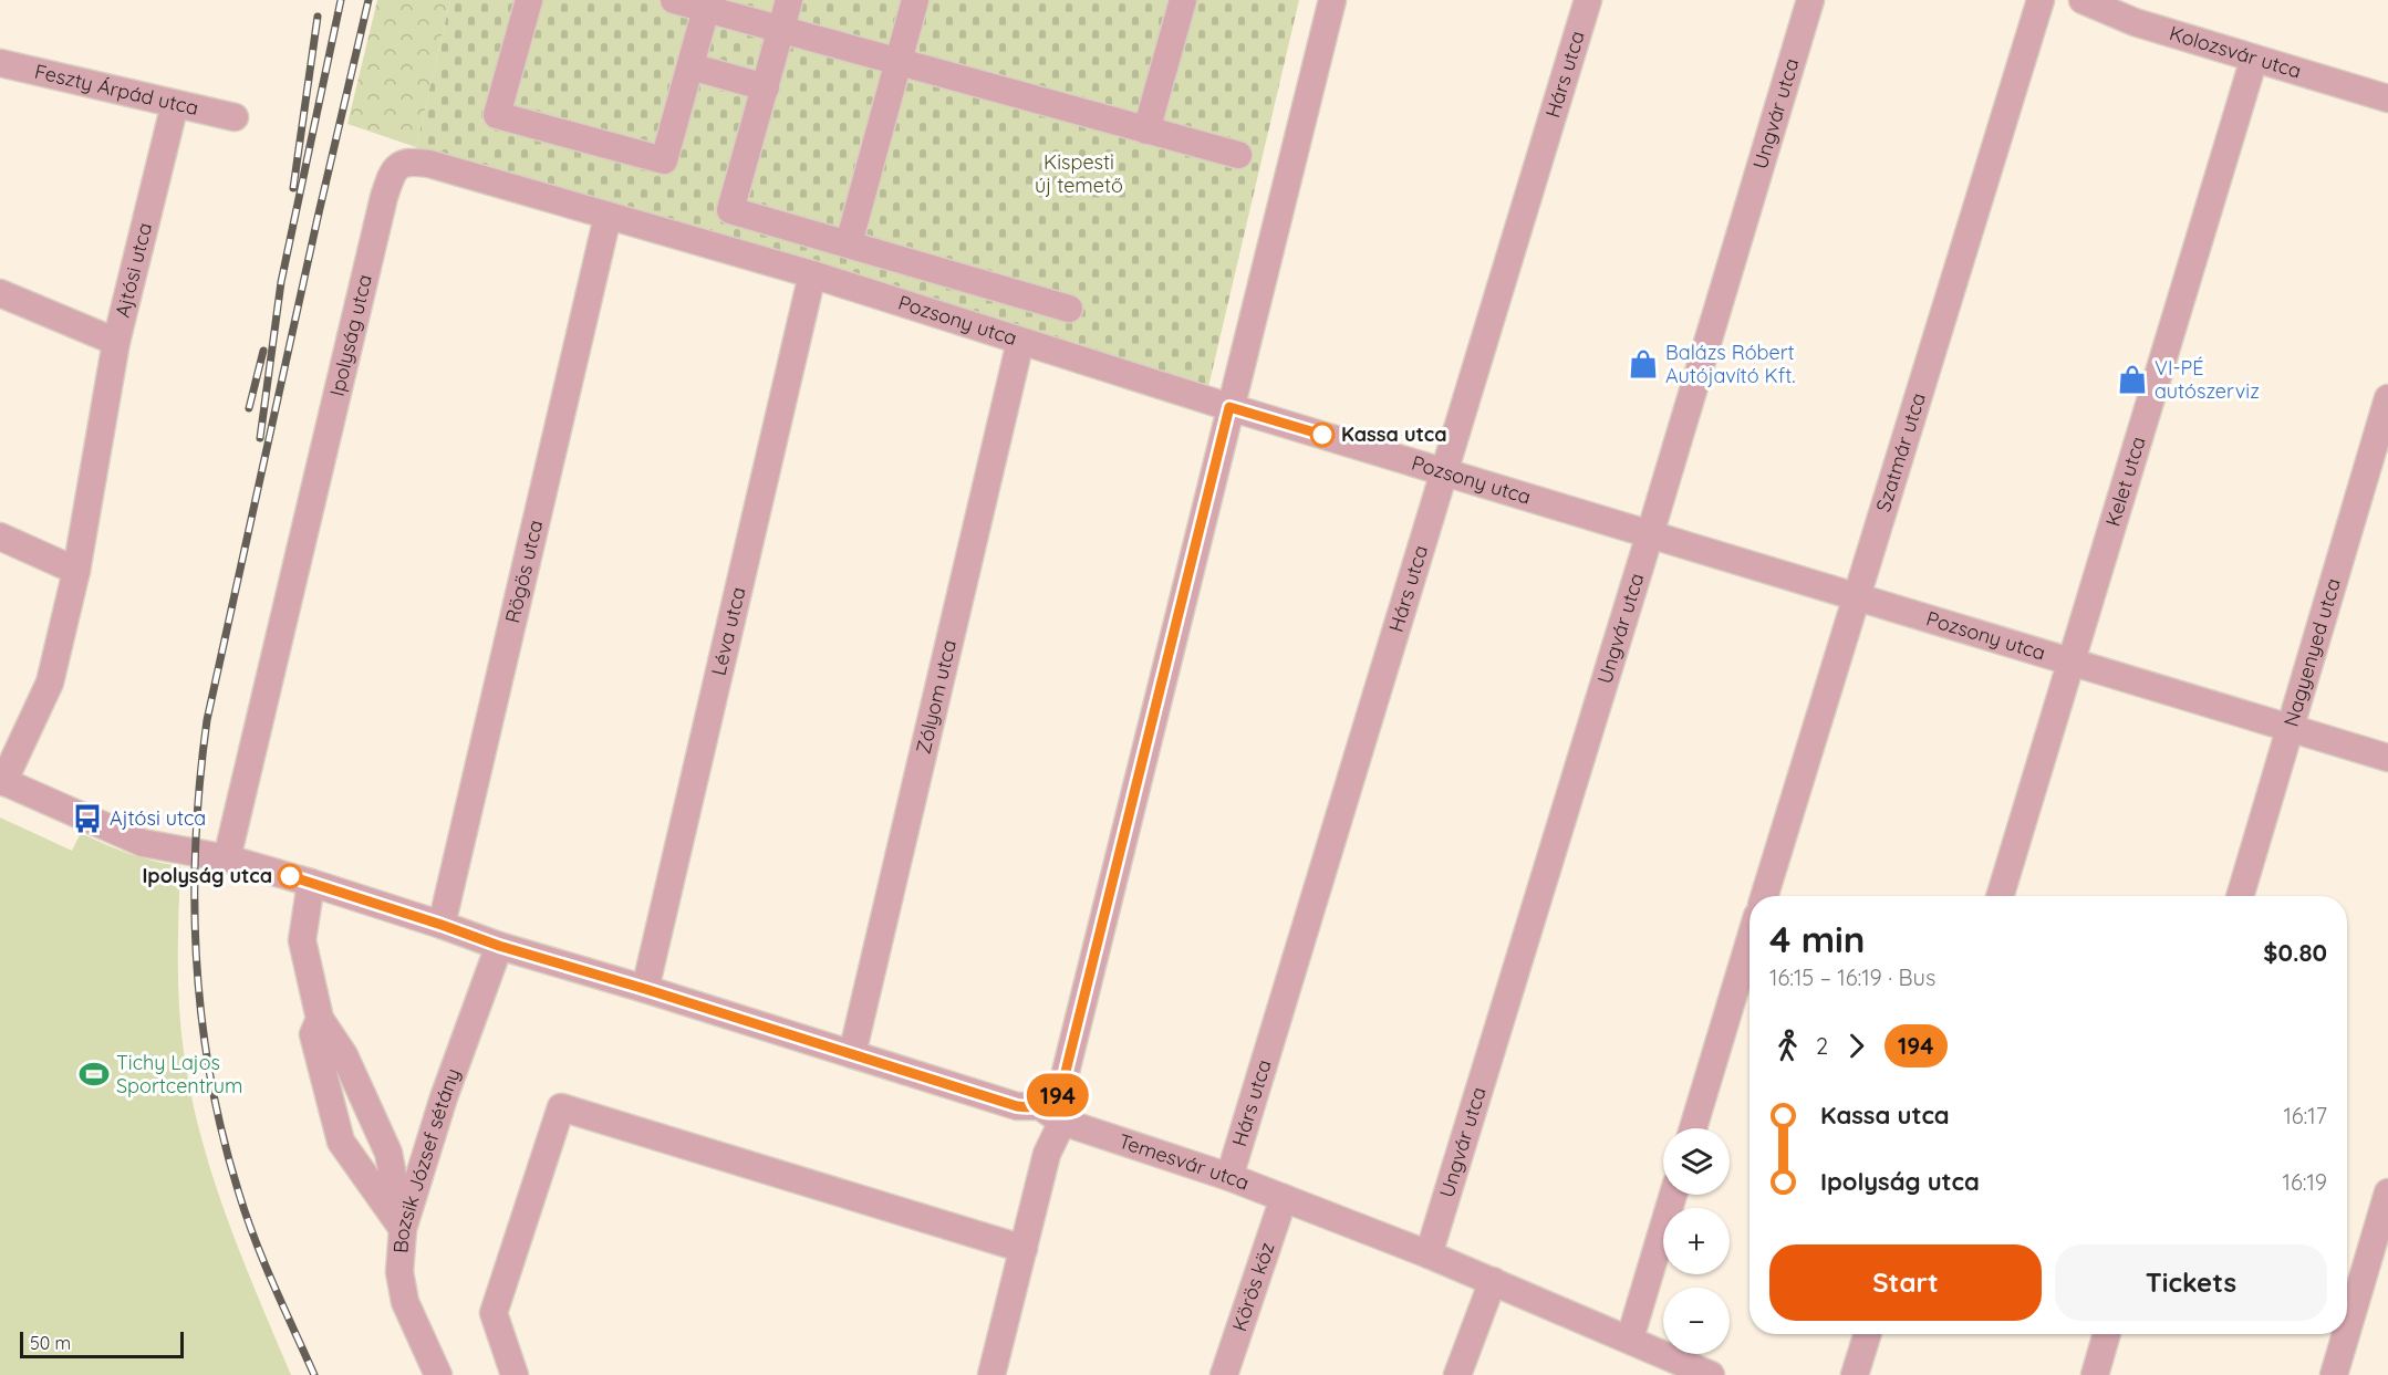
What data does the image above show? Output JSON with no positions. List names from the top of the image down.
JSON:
{
  "streets": {
    "street": [
      "Kolozsvár utca",
      "Hárs utca",
      "Feszty Árpád utca",
      "Ungvár utca",
      "Ajtósi utca",
      "Pozsony utca",
      "Ipolyság utca",
      "Szatmár utca",
      "Kelet utca",
      "Rögös utca",
      "Léva utca",
      "Nagyenyed utca",
      "Zólyom utca",
      "Bozsik József sétány",
      "Temesvár utca",
      "Körös köz"
    ]
  },
  "crossings": [
    ["Kolozsvár utca", "Kelet utca"],
    ["Hárs utca", "Pozsony utca"],
    ["Hárs utca", "Temesvár utca"],
    ["Feszty Árpád utca", "Ajtósi utca"],
    ["Ungvár utca", "Pozsony utca"],
    ["Ungvár utca", "Temesvár utca"],
    ["Ajtósi utca", "Temesvár utca"],
    ["Pozsony utca", "Ipolyság utca"],
    ["Pozsony utca", "Szatmár utca"],
    ["Pozsony utca", "Kelet utca"],
    ["Pozsony utca", "Rögös utca"],
    ["Pozsony utca", "Léva utca"],
    ["Pozsony utca", "Nagyenyed utca"],
    ["Pozsony utca", "Zólyom utca"],
    ["Ipolyság utca", "Temesvár utca"],
    ["Rögös utca", "Temesvár utca"],
    ["Léva utca", "Temesvár utca"],
    ["Zólyom utca", "Temesvár utca"],
    ["Bozsik József sétány", "Temesvár utca"],
    ["Temesvár utca", "Körös köz"]
  ],
  "parks": ["Kispesti új temető"],
  "places": {
    "shop": ["Balázs Róbert Autójavító Kft.", "VI-PÉ autószerviz"],
    "other": ["Kassa utca", "Ipolyság utca"],
    "bus stop": ["Ajtósi utca"],
    "sports": ["Tichy Lajos Sportcentrum"]
  },
  "lines": ["bus line 194"],
  "scale_bar": "50 m",
  "page": {
    "on_map": "194",
    "heading": ["4 min", "16:15 – 16:19 · Bus", "$0.80"],
    "legs": ["2", "194"],
    "list": [
      {
        "name": "Kassa utca",
        "value": "16:17"
      },
      {
        "name": "Ipolyság utca",
        "value": "16:19"
      }
    ],
    "map_buttons": ["+", "−"],
    "buttons": ["Start", "Tickets"],
    "scale": "50 m"
  }
}
